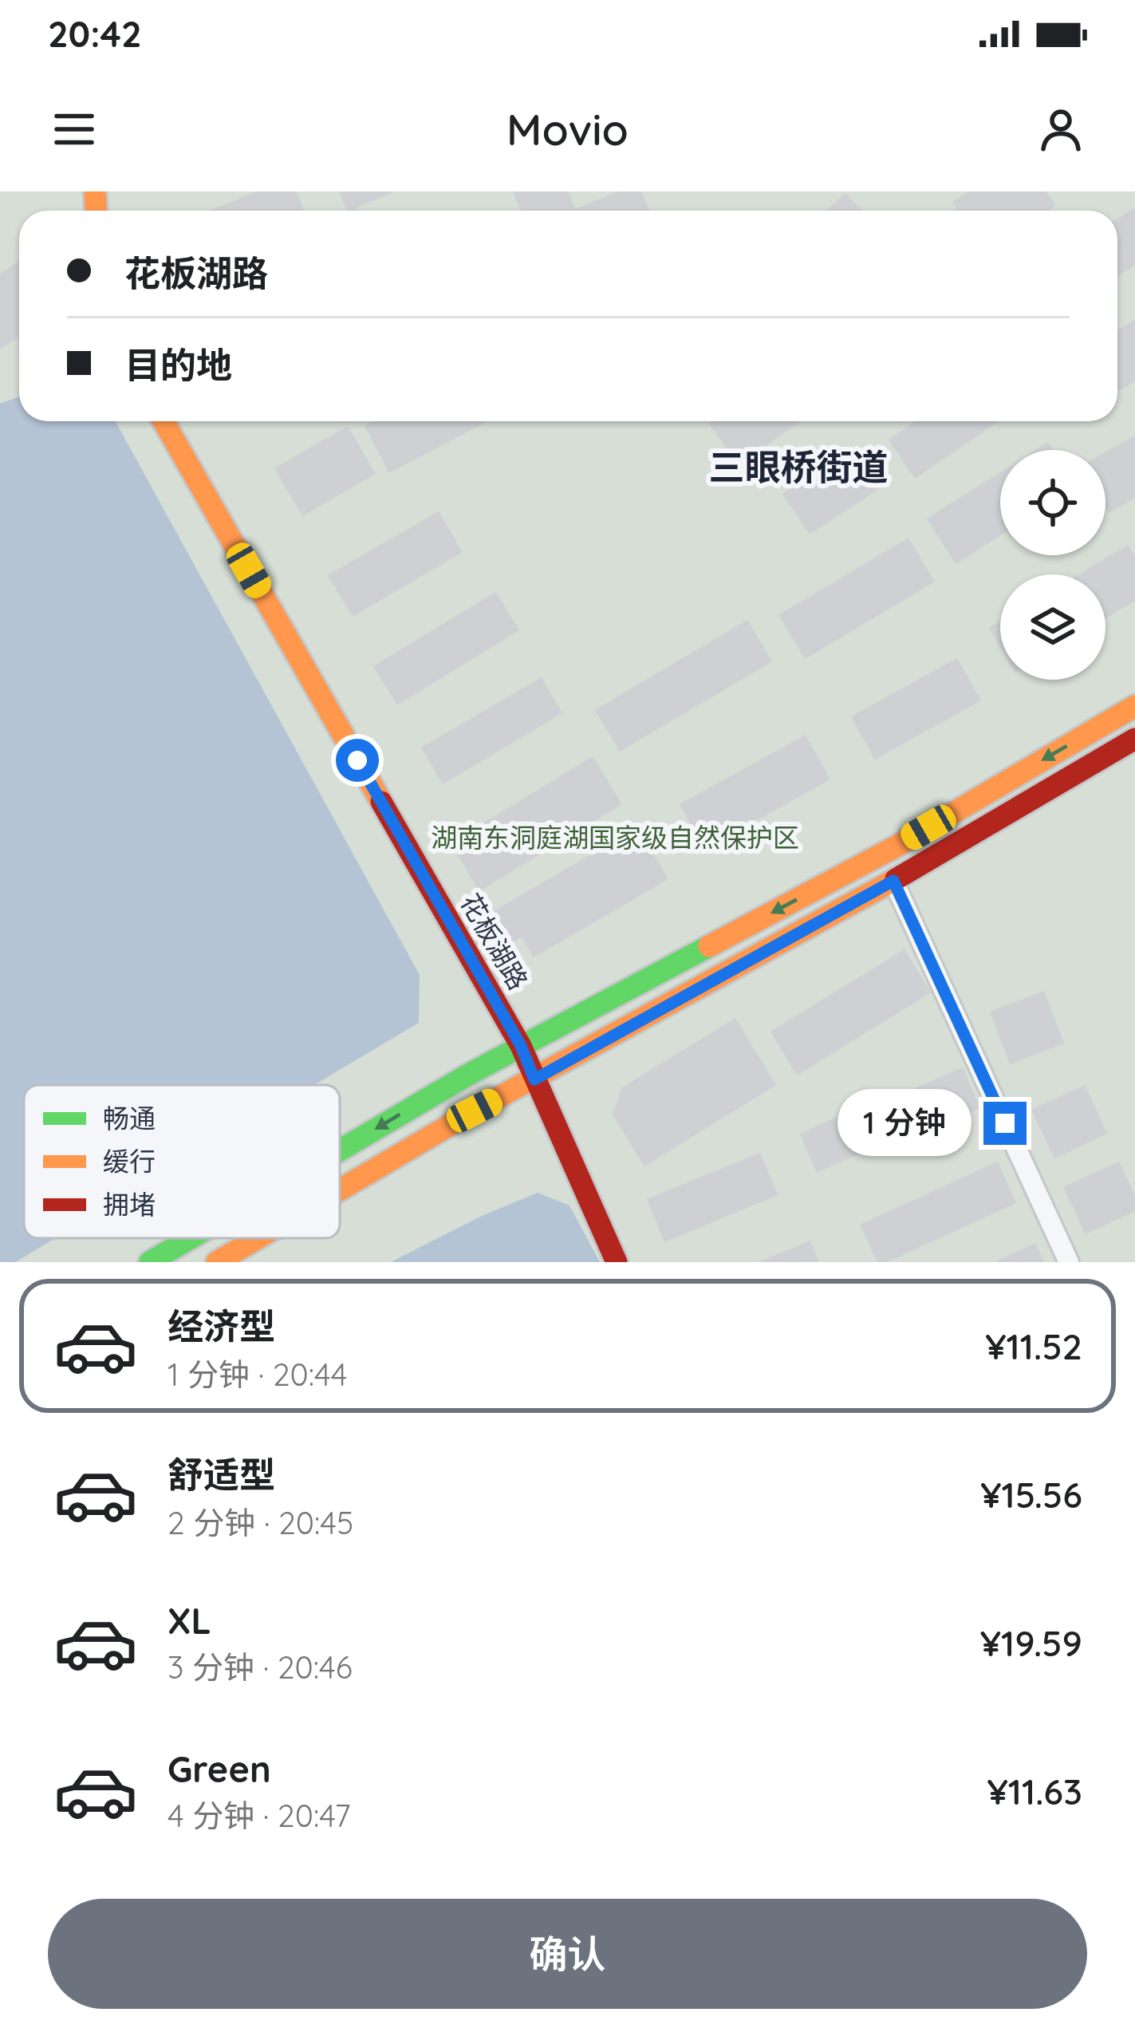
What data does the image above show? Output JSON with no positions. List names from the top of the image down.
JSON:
{
  "streets": {
    "main road": ["花板湖路"]
  },
  "districts": ["三眼桥街道"],
  "parks": ["湖南东洞庭湖国家级自然保护区"],
  "legend": ["畅通", "缓行", "拥堵"],
  "page": {
    "status": "20:42",
    "header": "Movio",
    "banner": ["花板湖路", "目的地"],
    "bubble": "1 分钟",
    "list": [
      {
        "name": "经济型",
        "note": "1 分钟 · 20:44",
        "value": "¥11.52"
      },
      {
        "name": "舒适型",
        "note": "2 分钟 · 20:45",
        "value": "¥15.56"
      },
      {
        "name": "XL",
        "note": "3 分钟 · 20:46",
        "value": "¥19.59"
      },
      {
        "name": "Green",
        "note": "4 分钟 · 20:47",
        "value": "¥11.63"
      }
    ],
    "buttons": "确认"
  }
}
